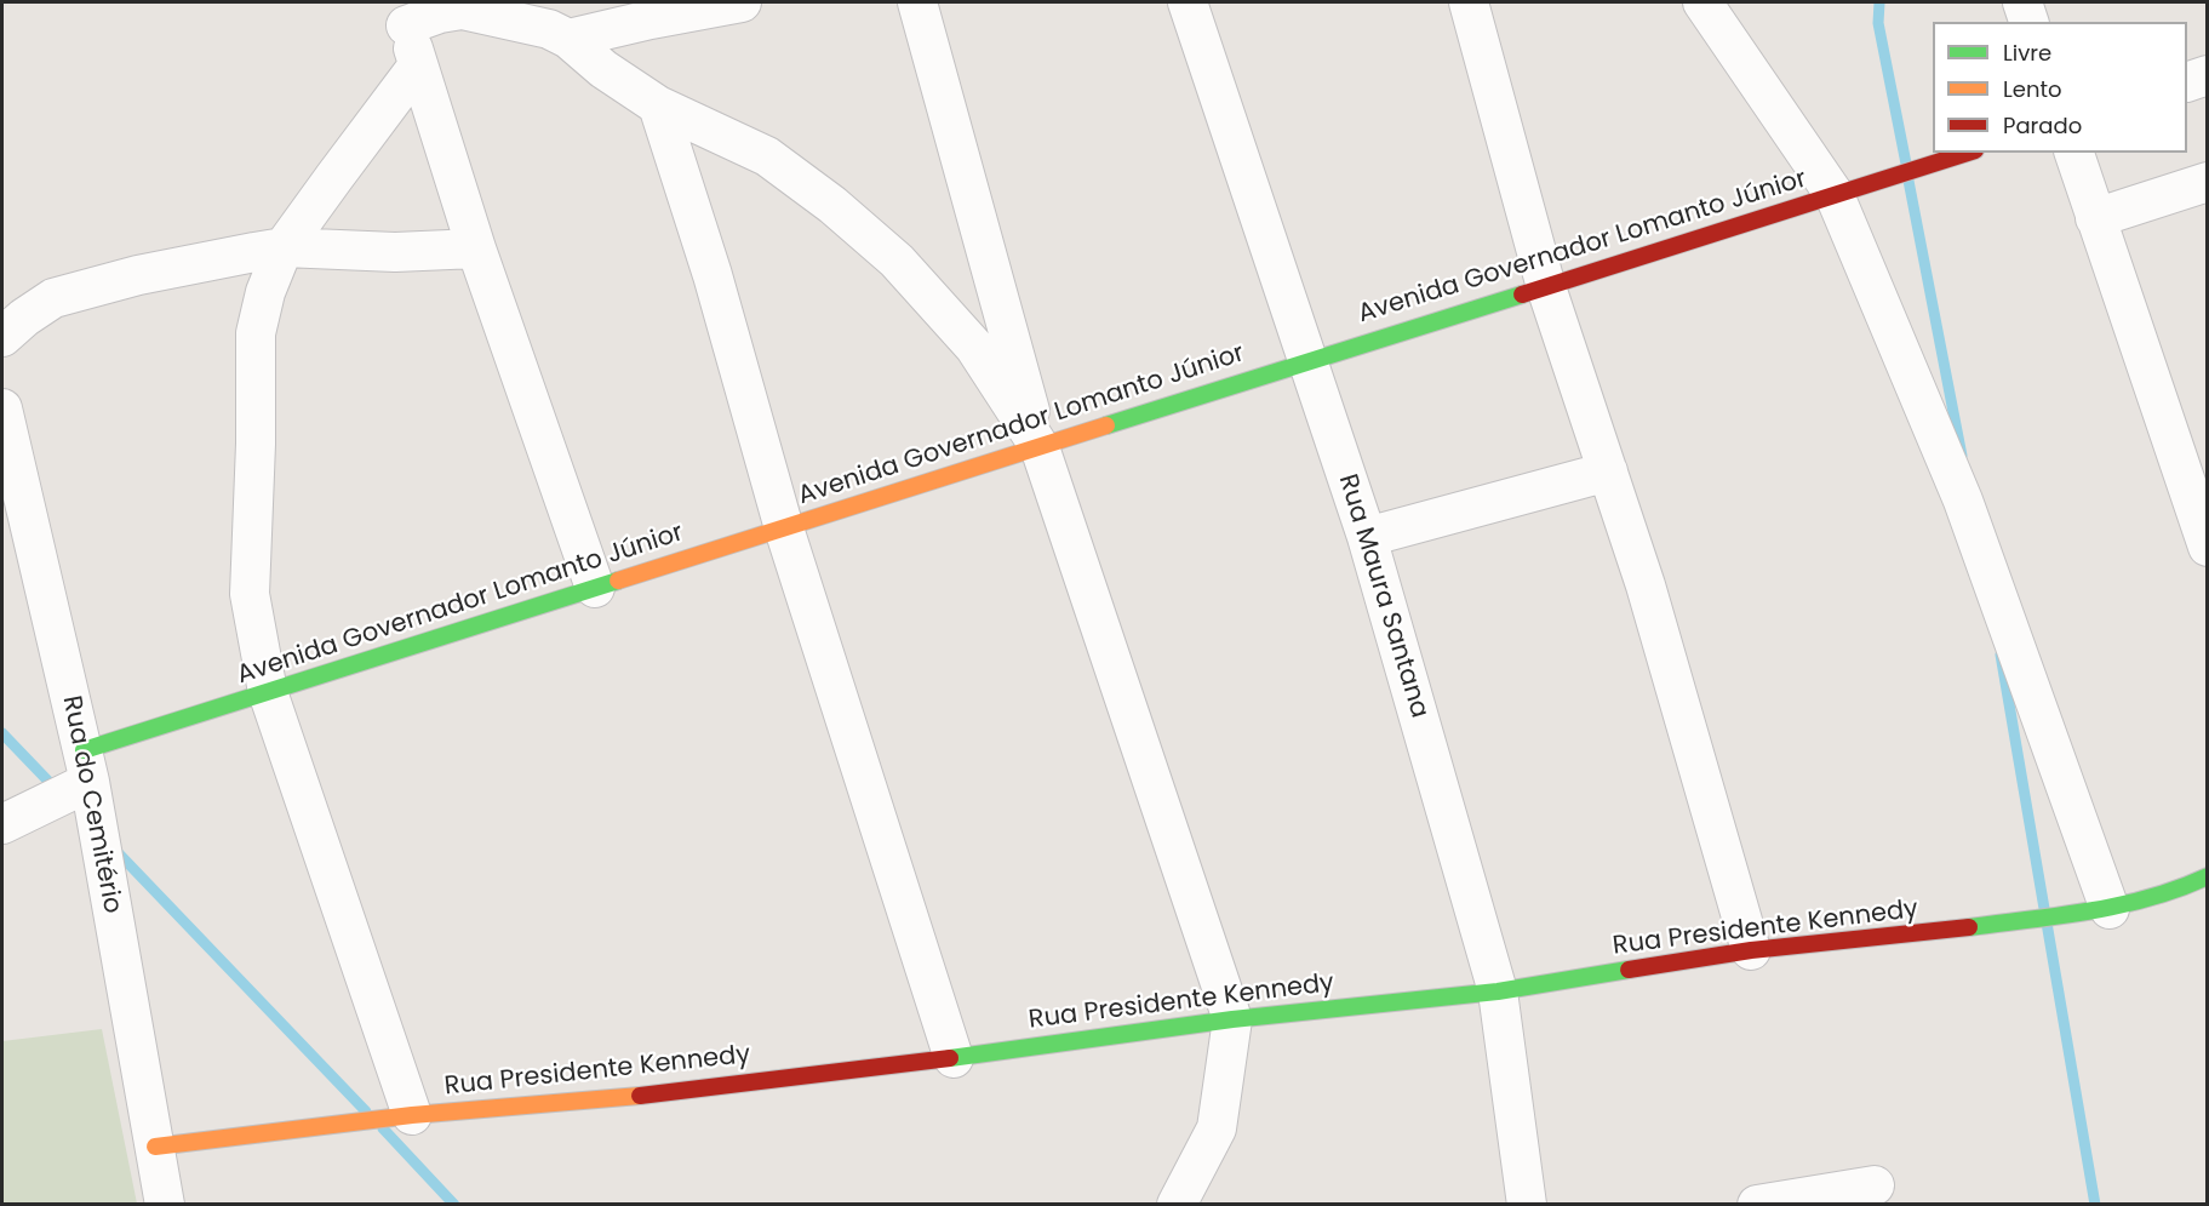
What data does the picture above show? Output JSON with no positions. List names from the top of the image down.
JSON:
{
  "streets": {
    "street": [
      "Avenida Governador Lomanto Júnior",
      "Rua Maura Santana",
      "Rua do Cemitério",
      "Rua Presidente Kennedy"
    ]
  },
  "crossings": [
    ["Avenida Governador Lomanto Júnior", "Rua Maura Santana"],
    ["Avenida Governador Lomanto Júnior", "Rua do Cemitério"],
    ["Rua Maura Santana", "Rua Presidente Kennedy"],
    ["Rua do Cemitério", "Rua Presidente Kennedy"]
  ],
  "legend": ["Livre", "Lento", "Parado"]
}
